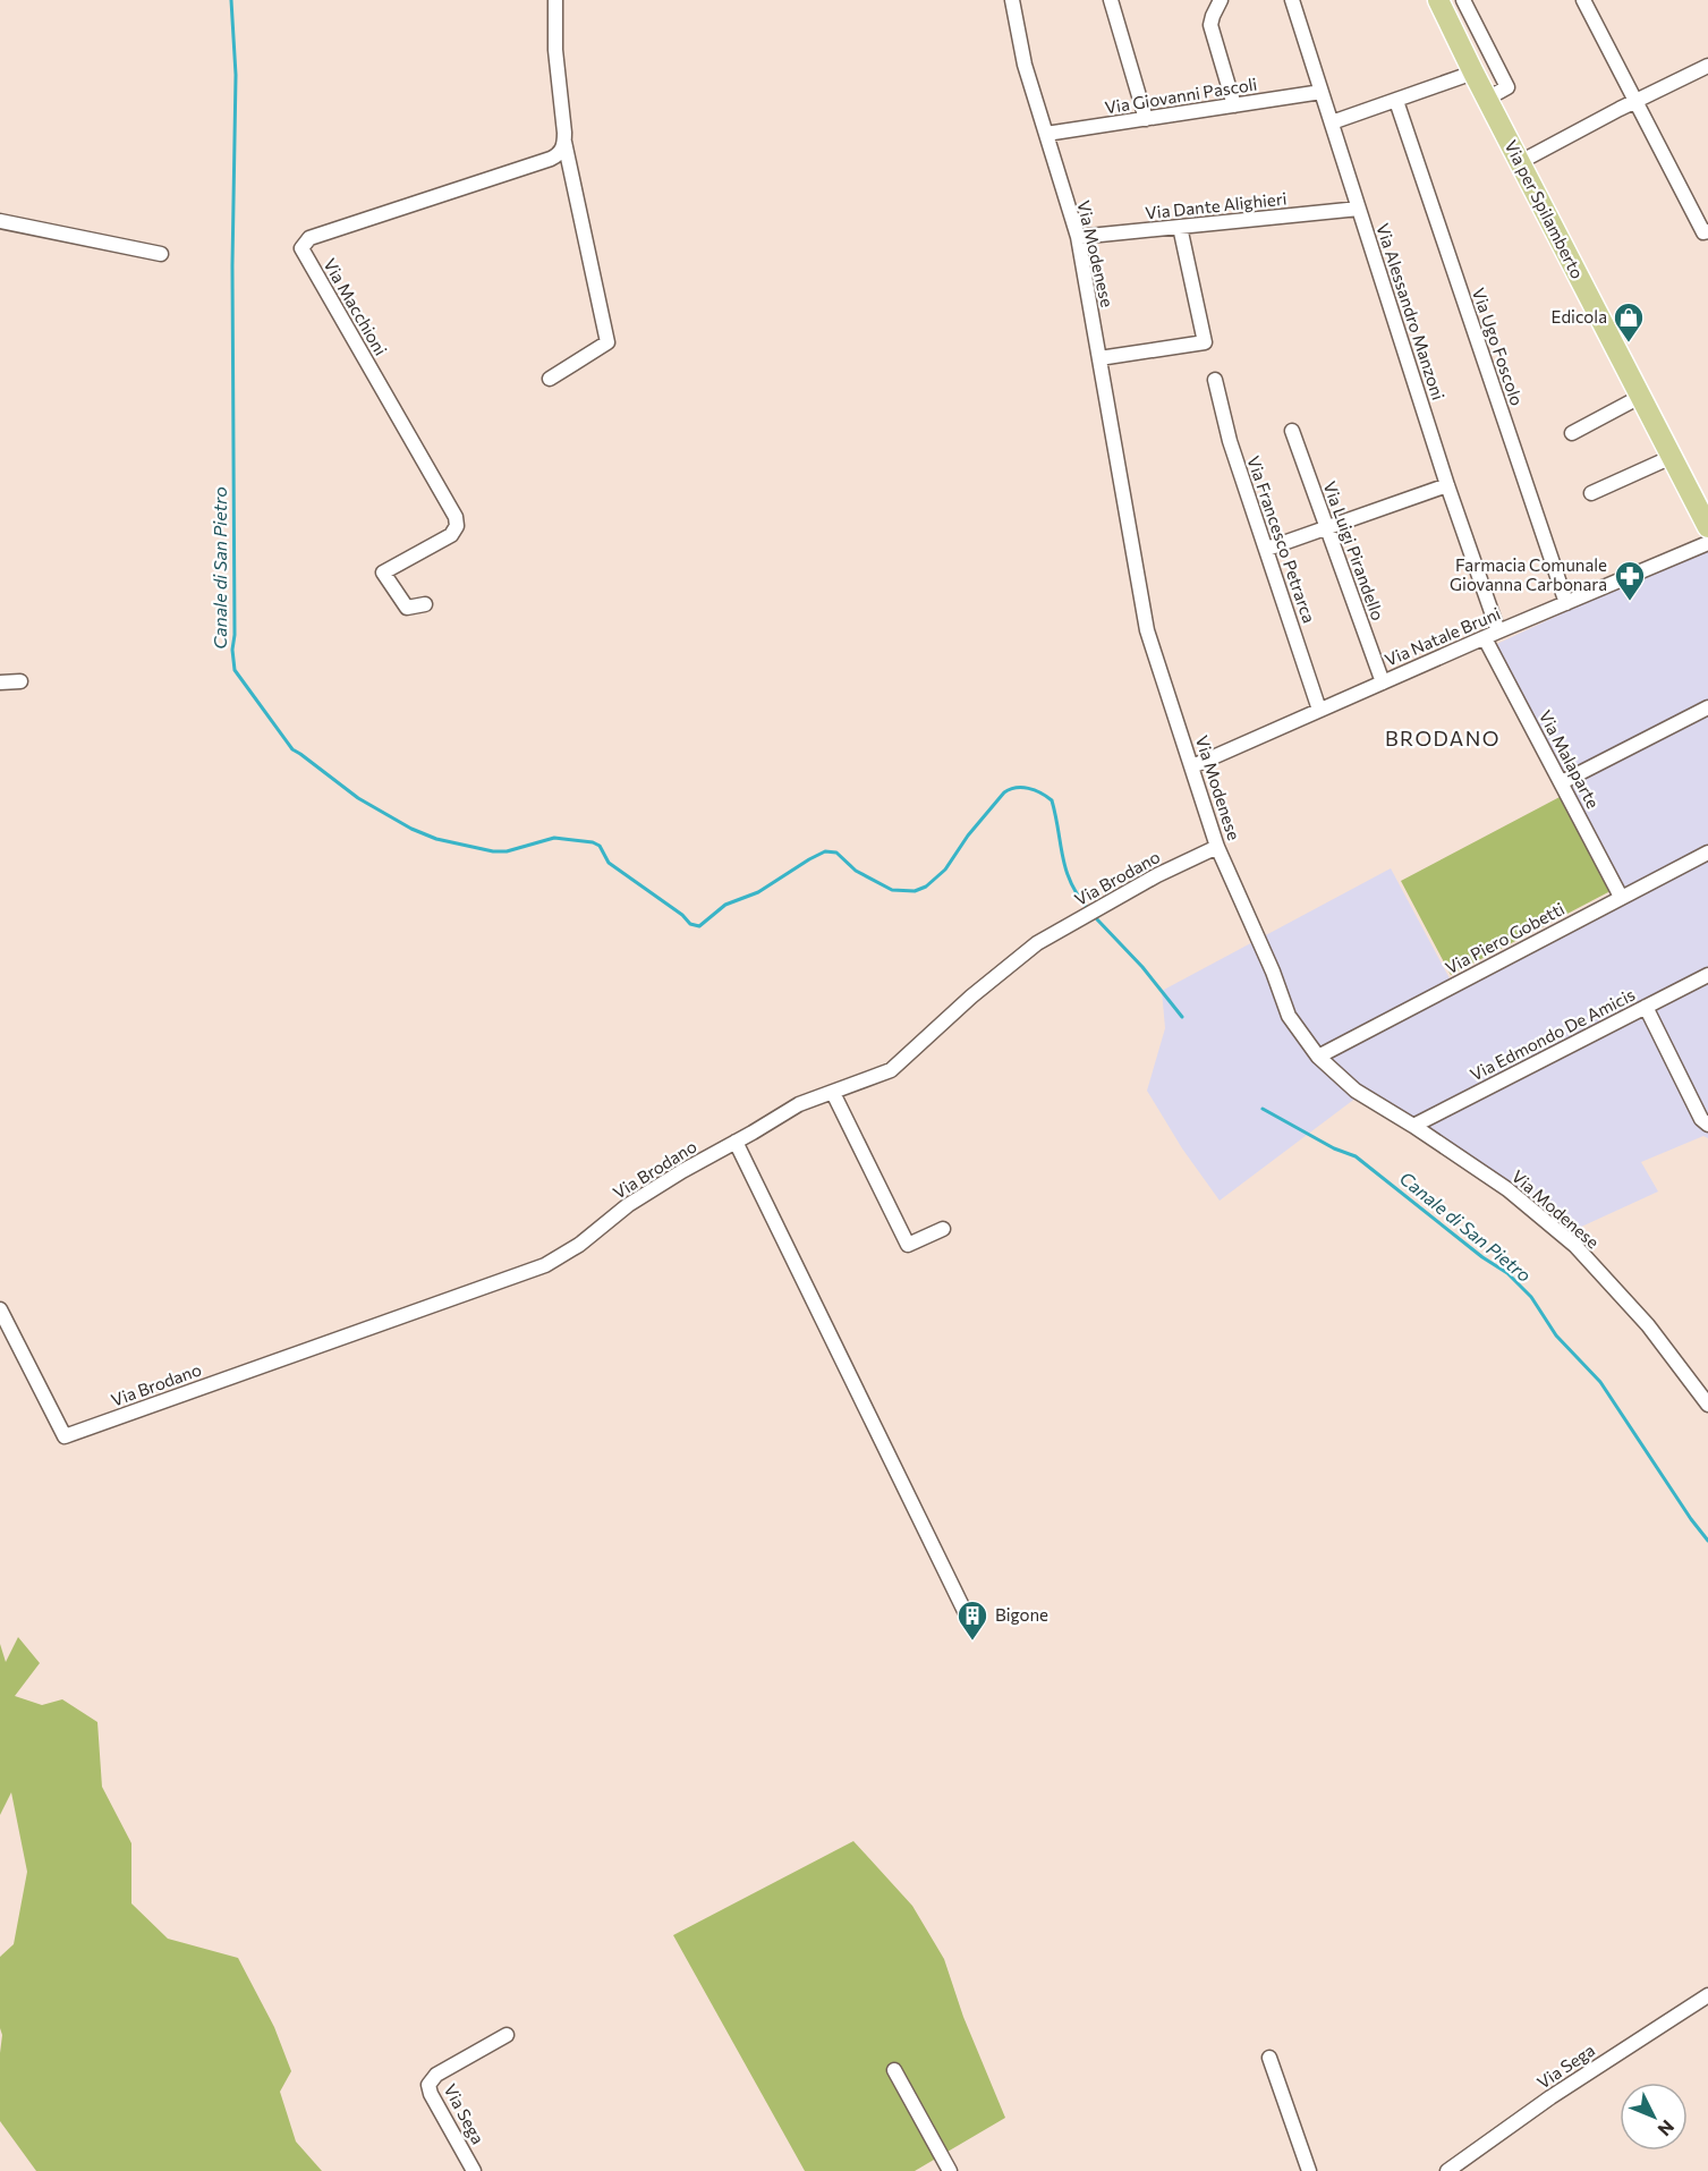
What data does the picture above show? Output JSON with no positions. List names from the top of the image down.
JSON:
{
  "streets": {
    "main road": ["Via per Spilamberto"],
    "street": [
      "Via Giovanni Pascoli",
      "Via Dante Alighieri",
      "Via Modenese",
      "Via Macchioni",
      "Via Alessandro Manzoni",
      "Via Ugo Foscolo",
      "Via Francesco Petrarca",
      "Via Luigi Pirandello",
      "Via Natale Bruni",
      "Via Malaparte",
      "Via Brodano",
      "Via Piero Gobetti",
      "Via Edmondo De Amicis",
      "Via Sega"
    ]
  },
  "crossings": [
    ["Via Giovanni Pascoli", "Via Modenese"],
    ["Via Giovanni Pascoli", "Via Alessandro Manzoni"],
    ["Via Dante Alighieri", "Via Modenese"],
    ["Via Dante Alighieri", "Via Alessandro Manzoni"],
    ["Via Modenese", "Via Natale Bruni"],
    ["Via Modenese", "Via Brodano"],
    ["Via Modenese", "Via Piero Gobetti"],
    ["Via Modenese", "Via Edmondo De Amicis"],
    ["Via Alessandro Manzoni", "Via Natale Bruni"],
    ["Via Alessandro Manzoni", "Via Malaparte"],
    ["Via Ugo Foscolo", "Via Natale Bruni"],
    ["Via Francesco Petrarca", "Via Natale Bruni"],
    ["Via Luigi Pirandello", "Via Natale Bruni"],
    ["Via Natale Bruni", "Via Malaparte"],
    ["Via Malaparte", "Via Piero Gobetti"]
  ],
  "districts": ["BRODANO"],
  "water": ["Canale di San Pietro"],
  "places": {
    "shop": ["Edicola"],
    "pharmacy": ["Farmacia Comunale Giovanna Carbonara"],
    "building": ["Bigone"]
  },
  "north": "bottom right"
}
